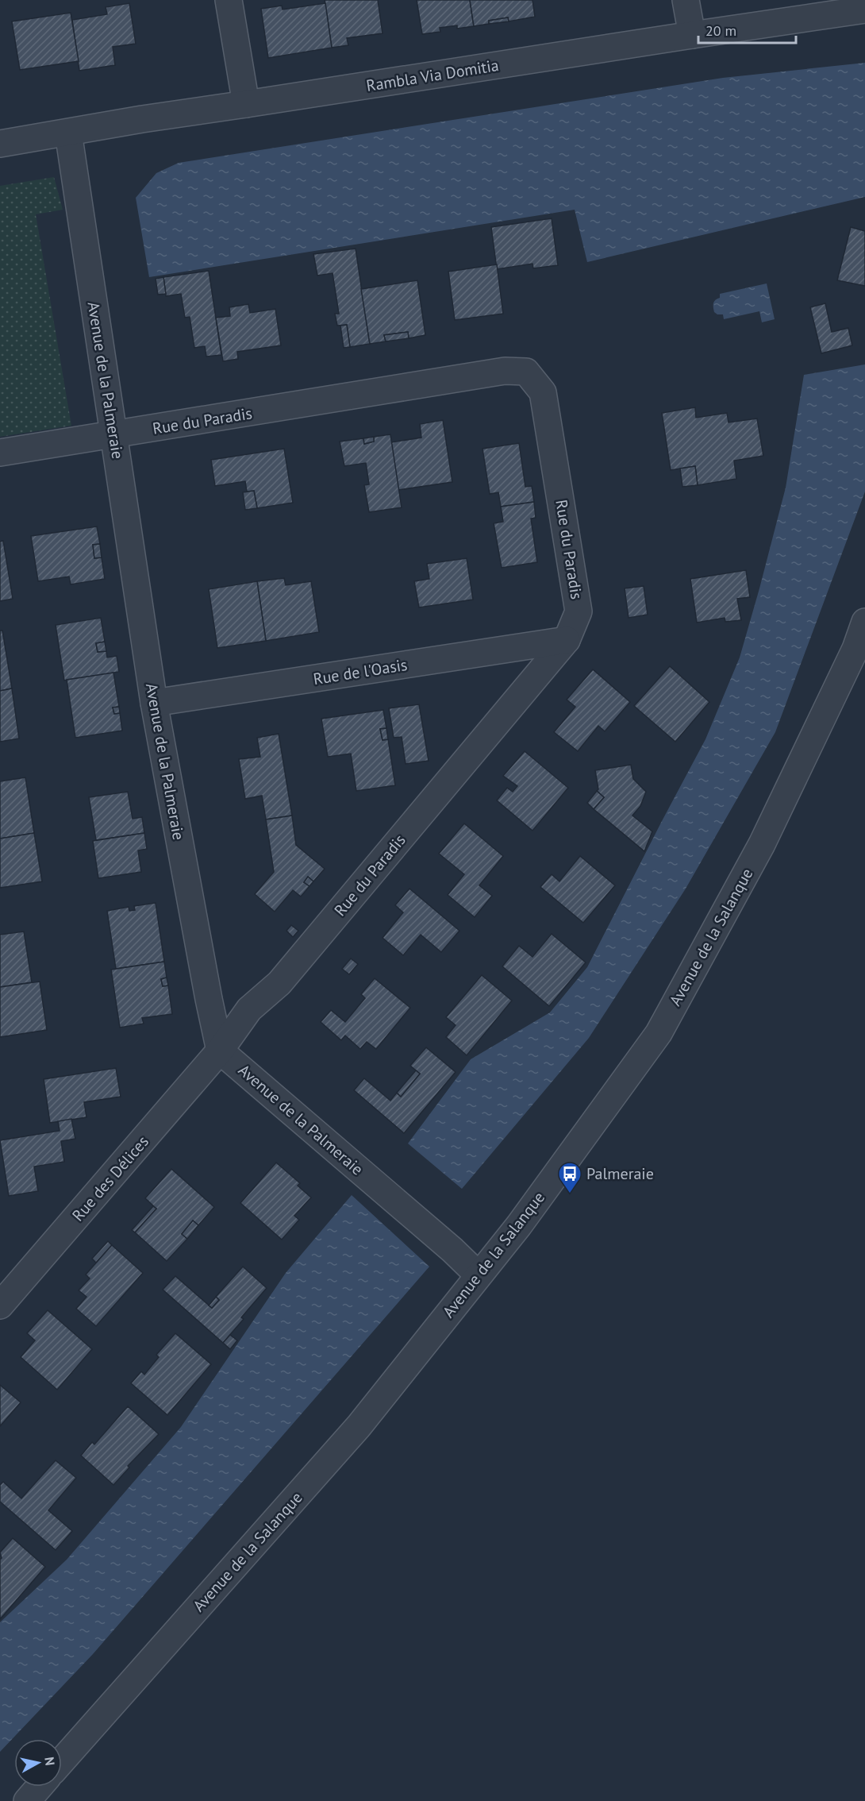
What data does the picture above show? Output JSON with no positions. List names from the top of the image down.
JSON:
{
  "streets": {
    "street": [
      "Rambla Via Domitia",
      "Avenue de la Palmeraie",
      "Rue du Paradis",
      "Rue de l'Oasis",
      "Avenue de la Salanque",
      "Rue des Délices"
    ]
  },
  "crossings": [
    ["Rambla Via Domitia", "Avenue de la Palmeraie"],
    ["Avenue de la Palmeraie", "Rue du Paradis"],
    ["Avenue de la Palmeraie", "Rue de l'Oasis"],
    ["Avenue de la Palmeraie", "Avenue de la Salanque"],
    ["Avenue de la Palmeraie", "Rue des Délices"],
    ["Rue du Paradis", "Rue de l'Oasis"],
    ["Rue du Paradis", "Rue des Délices"]
  ],
  "places": {
    "bus stop": ["Palmeraie"]
  },
  "scale_bar": "20 m",
  "north": "right"
}
